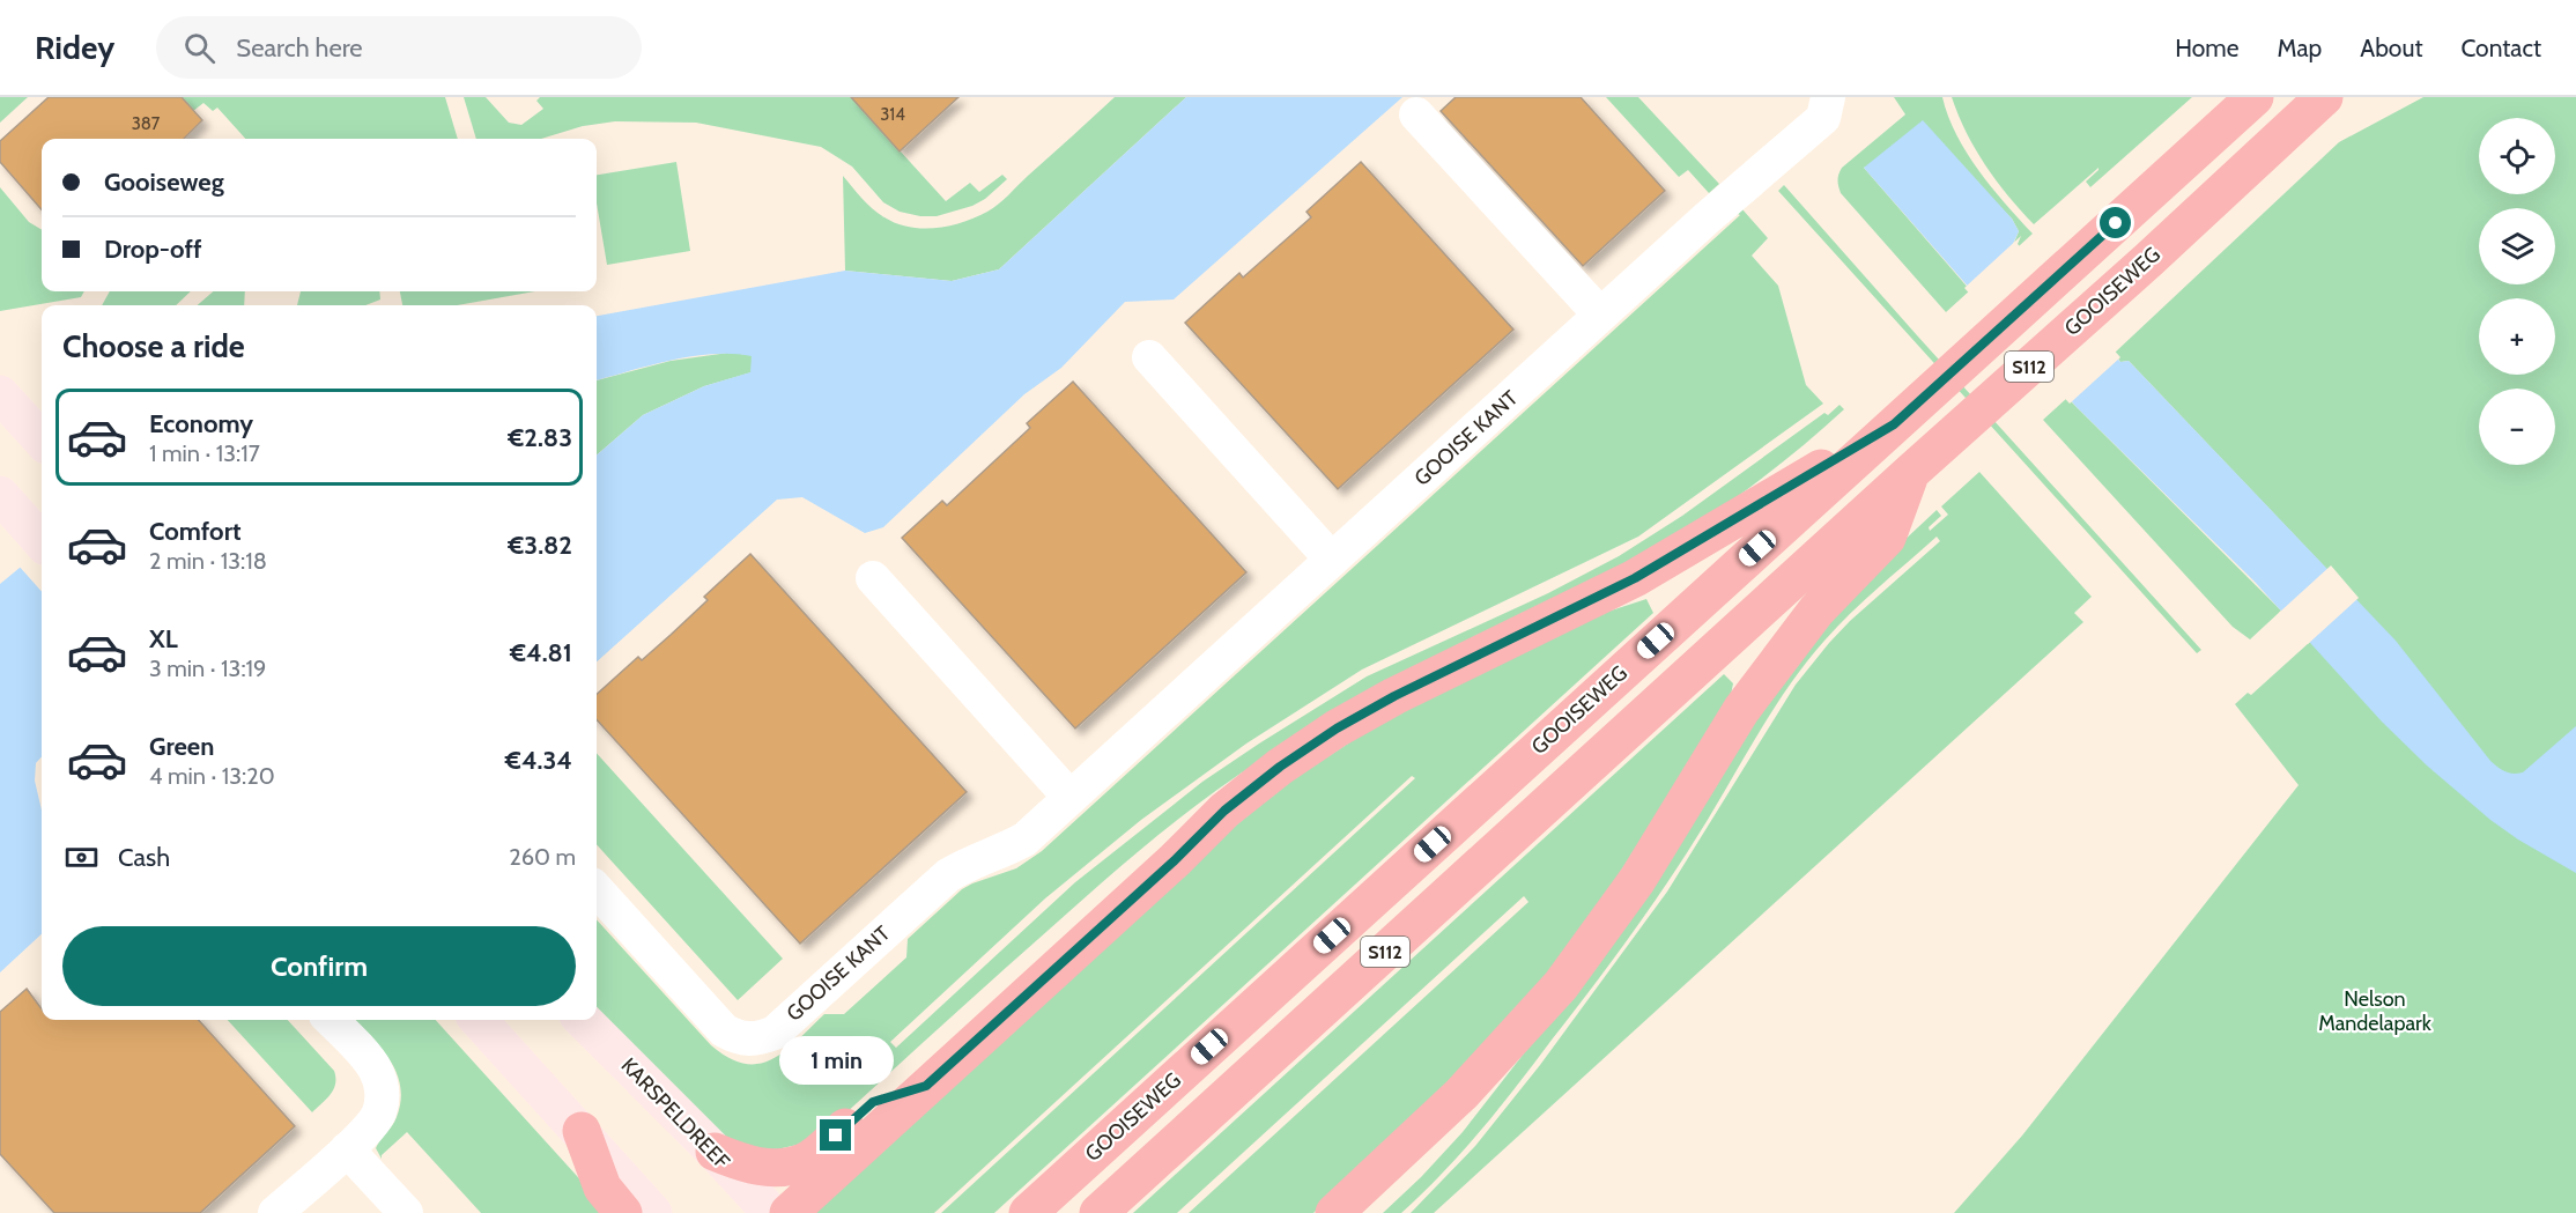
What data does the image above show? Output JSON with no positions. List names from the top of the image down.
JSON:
{
  "streets": {
    "highway": ["GOOISEWEG", "S112"],
    "street": ["GOOISE KANT", "KARSPELDREEF"]
  },
  "parks": ["Nelson Mandelapark"],
  "house_numbers": ["314", "387"],
  "page": {
    "header": "Ridey",
    "search": "Search here",
    "nav": [
      "Home",
      "Map",
      "About",
      "Contact"
    ],
    "map_buttons": ["+", "−"],
    "banner": ["Gooiseweg", "Drop-off"],
    "heading": "Choose a ride",
    "list": [
      {
        "name": "Economy",
        "note": "1 min · 13:17",
        "value": "€2.83"
      },
      {
        "name": "Comfort",
        "note": "2 min · 13:18",
        "value": "€3.82"
      },
      {
        "name": "XL",
        "note": "3 min · 13:19",
        "value": "€4.81"
      },
      {
        "name": "Green",
        "note": "4 min · 13:20",
        "value": "€4.34"
      }
    ],
    "pay": ["Cash", "260 m"],
    "buttons": "Confirm",
    "bubble": "1 min"
  }
}
